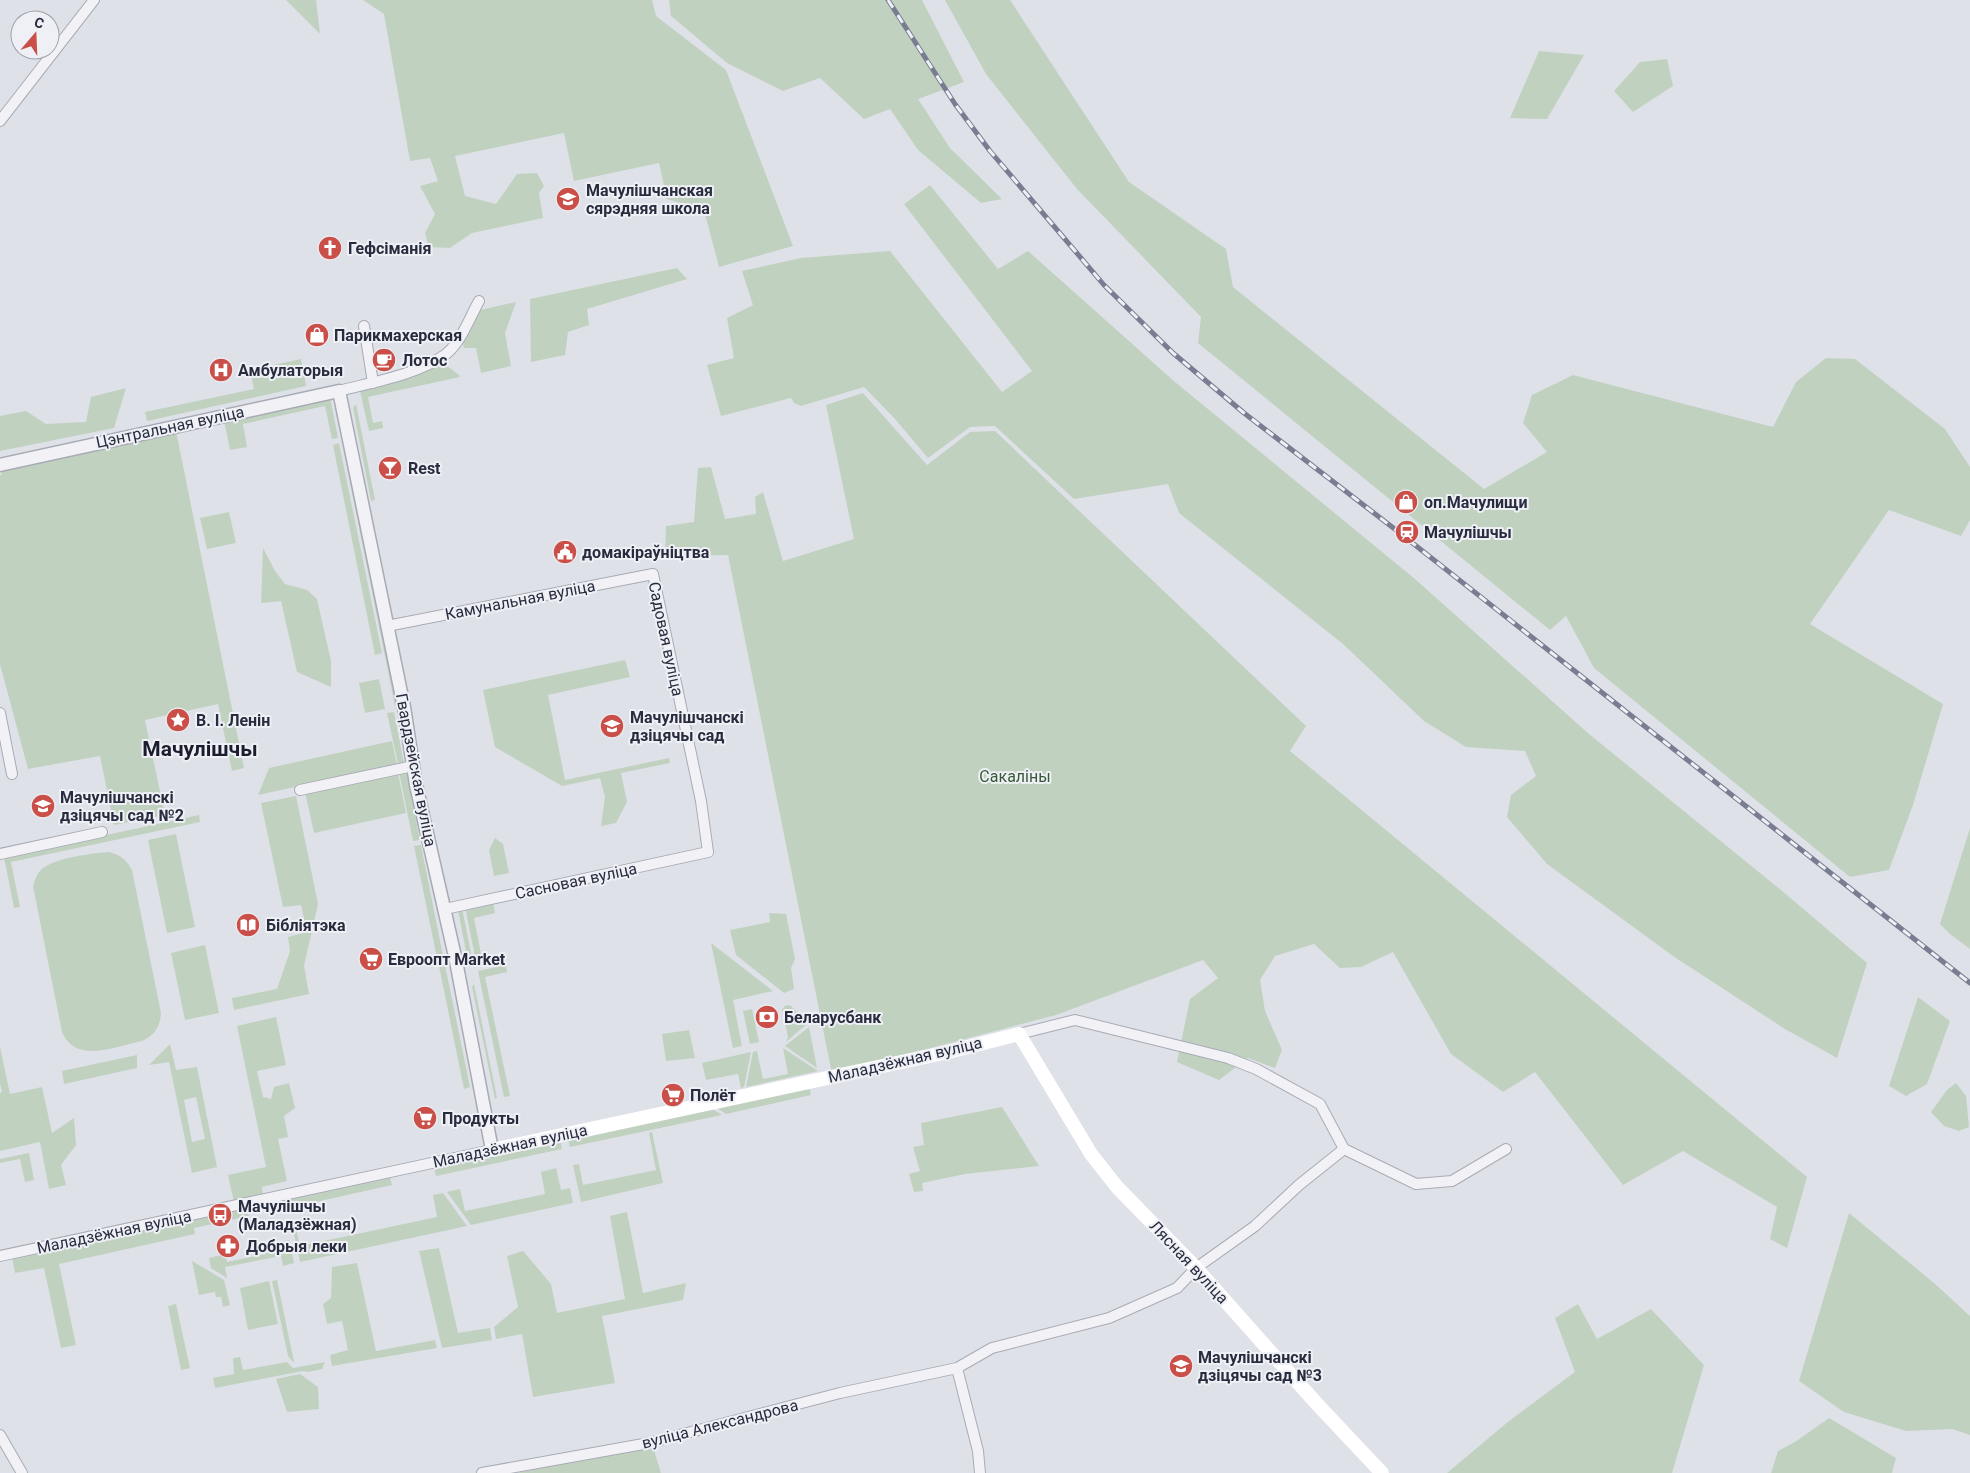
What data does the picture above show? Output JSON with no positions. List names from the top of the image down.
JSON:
{
  "streets": {
    "main road": ["Маладзёжная вуліца", "Лясная вуліца"],
    "street": [
      "Цэнтральная вуліца",
      "Камунальная вуліца",
      "Садовая вуліца",
      "Гвардзейская вуліца",
      "Сасновая вуліца",
      "вуліца Александрова"
    ]
  },
  "crossings": [
    ["Цэнтральная вуліца", "Гвардзейская вуліца"],
    ["Камунальная вуліца", "Садовая вуліца"],
    ["Камунальная вуліца", "Гвардзейская вуліца"],
    ["Садовая вуліца", "Сасновая вуліца"],
    ["Гвардзейская вуліца", "Сасновая вуліца"],
    ["Гвардзейская вуліца", "Маладзёжная вуліца"],
    ["Маладзёжная вуліца", "Лясная вуліца"],
    ["Лясная вуліца", "вуліца Александрова"]
  ],
  "districts": ["Мачулішчы"],
  "parks": ["Сакаліны"],
  "places": {
    "school or university": [
      "Мачулішчанская сярэдняя школа",
      "Мачулішчанскі дзіцячы сад",
      "Мачулішчанскі дзіцячы сад №2",
      "Мачулішчанскі дзіцячы сад №3"
    ],
    "church": ["Гефсіманія"],
    "shop": ["Парикмахерская", "оп.Мачулищи"],
    "cafe": ["Лотос"],
    "hospital": ["Амбулаторыя"],
    "bar": ["Rest"],
    "station": ["Мачулішчы"],
    "public building": ["домакіраўніцтва"],
    "place": ["В. І. Ленін"],
    "library": ["Бібліятэка"],
    "supermarket": ["Евроопт Market", "Полёт", "Продукты"],
    "bank": ["Беларусбанк"],
    "bus stop": ["Мачулішчы (Маладзёжная)"],
    "pharmacy": ["Добрыя леки"]
  },
  "north": "top"
}
